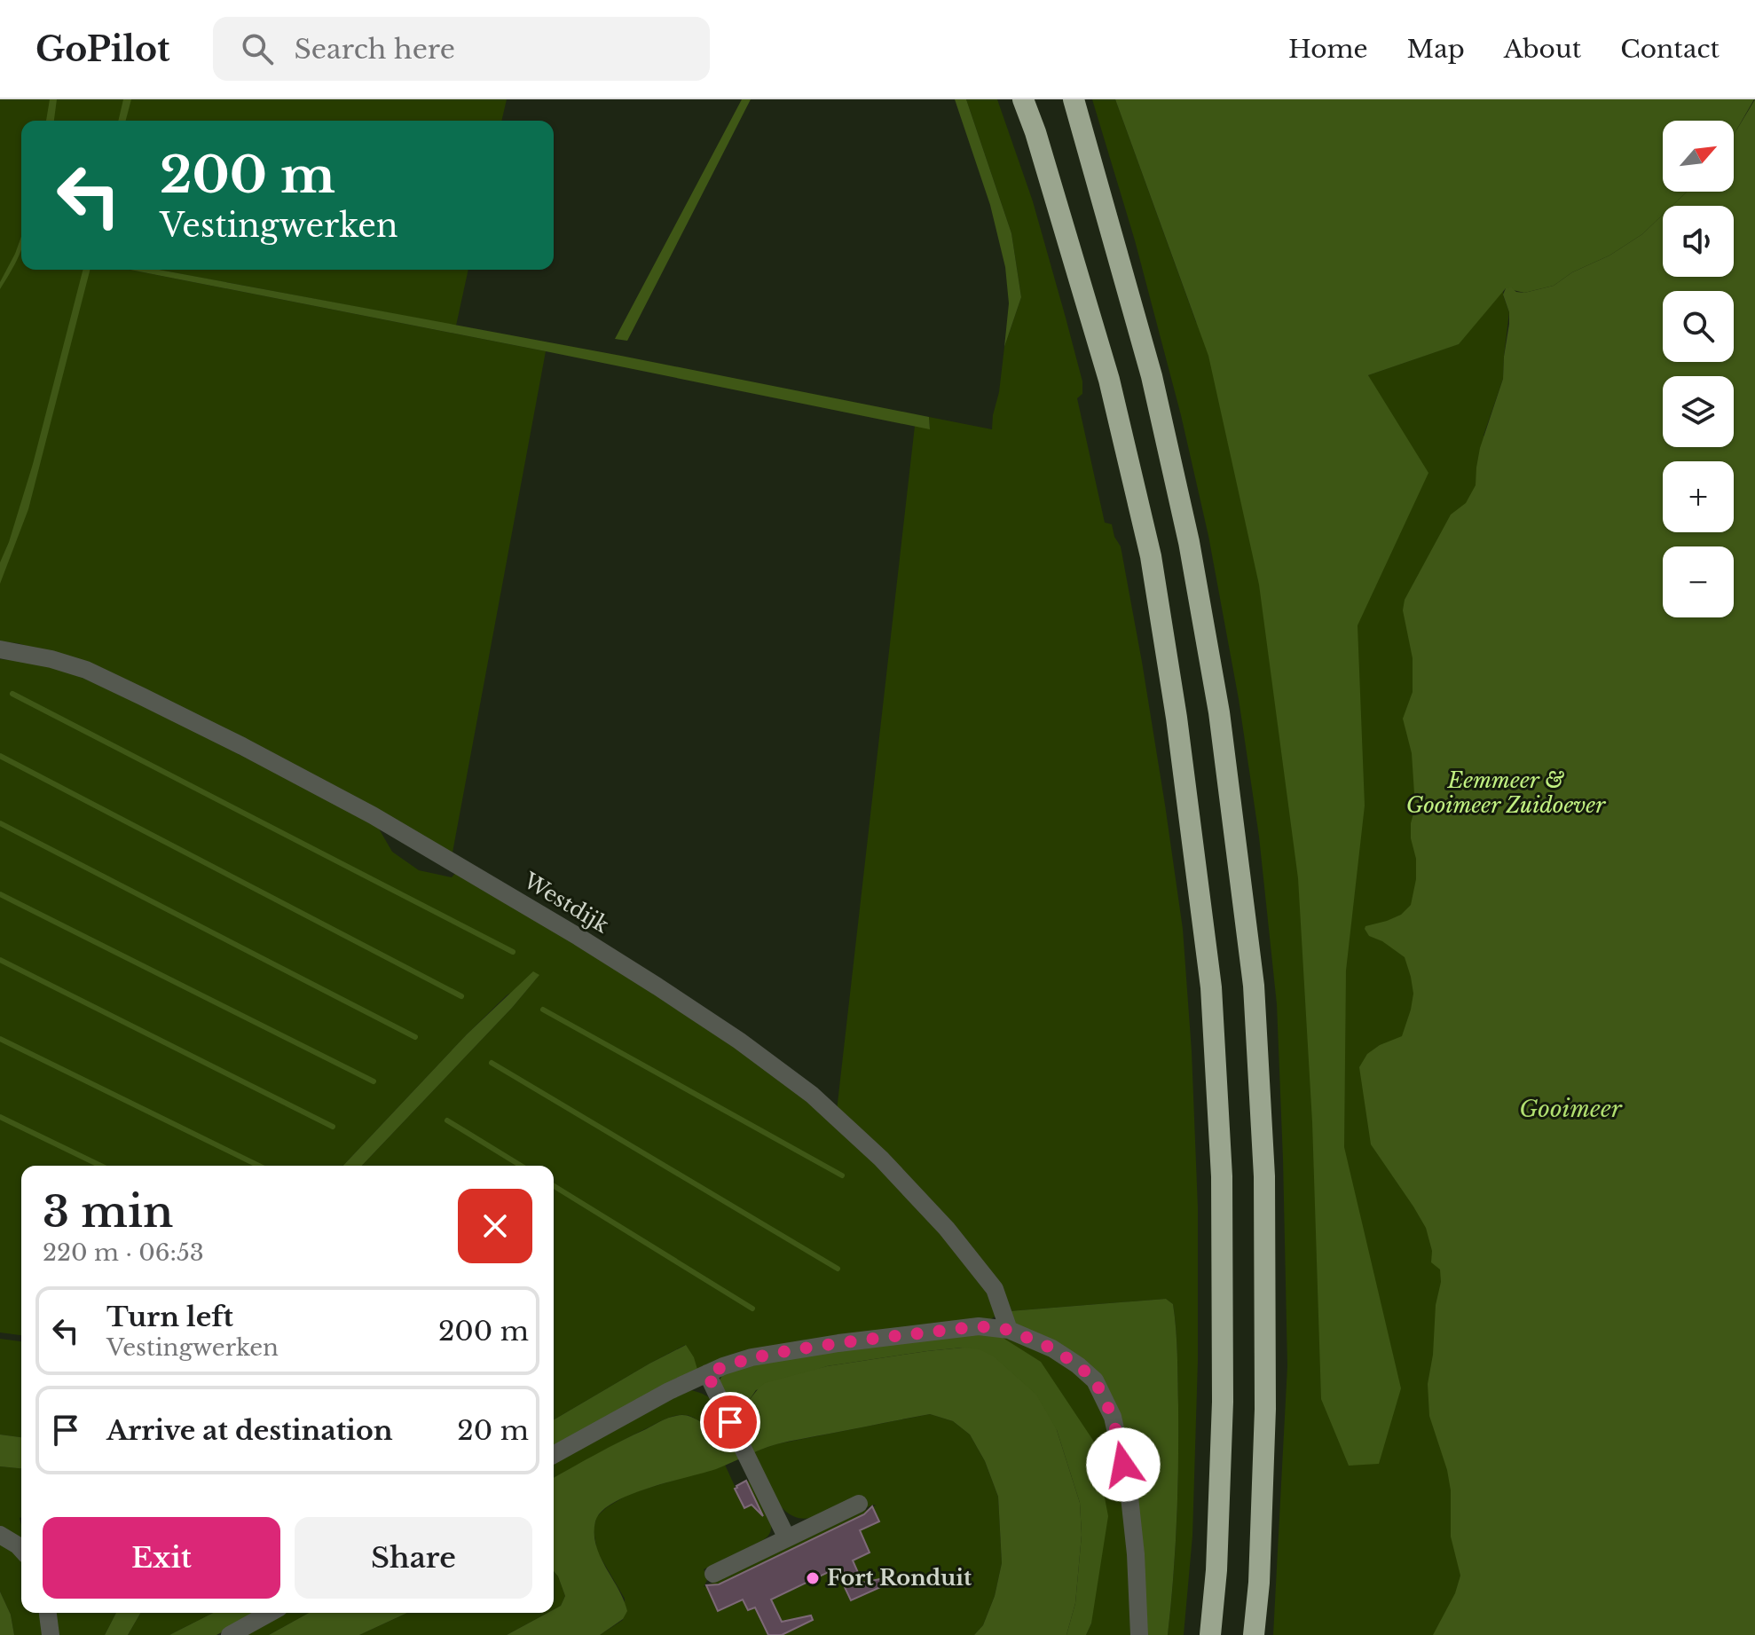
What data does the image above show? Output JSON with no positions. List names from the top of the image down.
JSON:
{
  "streets": {
    "street": ["Westdijk"]
  },
  "water": ["Gooimeer"],
  "parks": ["Eemmeer & Gooimeer Zuidoever"],
  "places": ["Fort Ronduit"],
  "north": "top right",
  "page": {
    "header": "GoPilot",
    "search": "Search here",
    "nav": [
      "Home",
      "Map",
      "About",
      "Contact"
    ],
    "map_buttons": ["+", "−"],
    "turn": ["200 m", "Vestingwerken"],
    "heading": ["3 min", "220 m · 06:53"],
    "list": [
      {
        "name": "Turn left",
        "note": "Vestingwerken",
        "value": "200 m"
      },
      {
        "name": "Arrive at destination",
        "value": "20 m"
      }
    ],
    "buttons": ["Exit", "Share"]
  }
}
